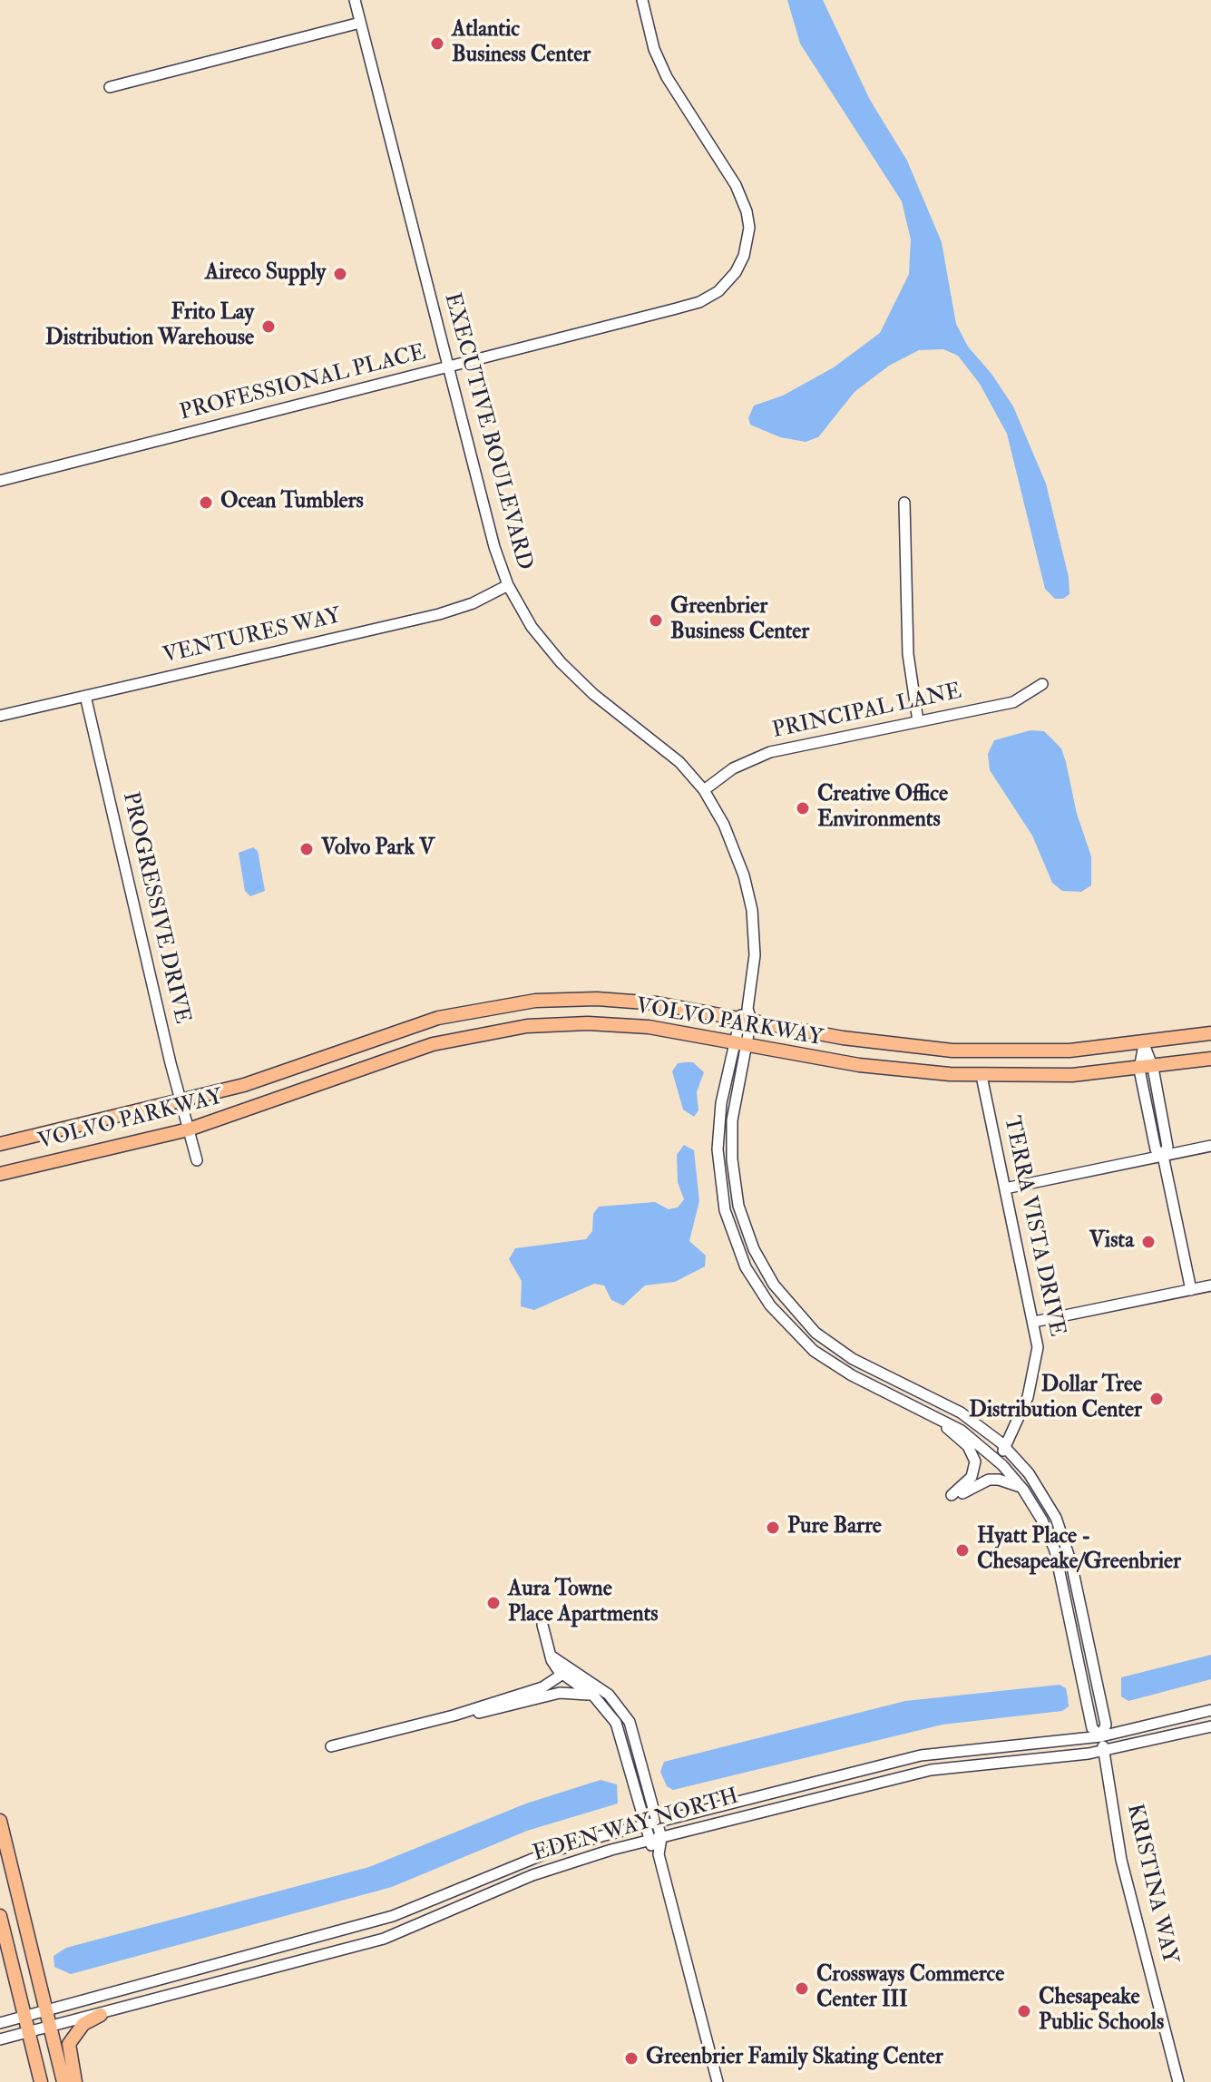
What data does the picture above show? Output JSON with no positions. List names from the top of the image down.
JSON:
{
  "streets": {
    "main road": ["VOLVO PARKWAY"],
    "street": [
      "PROFESSIONAL PLACE",
      "EXECUTIVE BOULEVARD",
      "VENTURES WAY",
      "PRINCIPAL LANE",
      "PROGRESSIVE DRIVE",
      "TERRA VISTA DRIVE",
      "EDEN WAY NORTH",
      "KRISTINA WAY"
    ]
  },
  "crossings": [
    ["PROFESSIONAL PLACE", "EXECUTIVE BOULEVARD"],
    ["EXECUTIVE BOULEVARD", "VENTURES WAY"],
    ["EXECUTIVE BOULEVARD", "PRINCIPAL LANE"],
    ["EXECUTIVE BOULEVARD", "VOLVO PARKWAY"],
    ["EXECUTIVE BOULEVARD", "TERRA VISTA DRIVE"],
    ["EXECUTIVE BOULEVARD", "EDEN WAY NORTH"],
    ["EXECUTIVE BOULEVARD", "KRISTINA WAY"],
    ["VENTURES WAY", "PROGRESSIVE DRIVE"],
    ["PROGRESSIVE DRIVE", "VOLVO PARKWAY"],
    ["VOLVO PARKWAY", "TERRA VISTA DRIVE"],
    ["EDEN WAY NORTH", "KRISTINA WAY"]
  ],
  "places": [
    "Atlantic Business Center",
    "Aireco Supply",
    "Frito Lay Distribution Warehouse",
    "Ocean Tumblers",
    "Greenbrier Business Center",
    "Creative Office Environments",
    "Volvo Park V",
    "Vista",
    "Dollar Tree Distribution Center",
    "Pure Barre",
    "Hyatt Place - Chesapeake/Greenbrier",
    "Aura Towne Place Apartments",
    "Crossways Commerce Center III",
    "Chesapeake Public Schools",
    "Greenbrier Family Skating Center"
  ]
}
